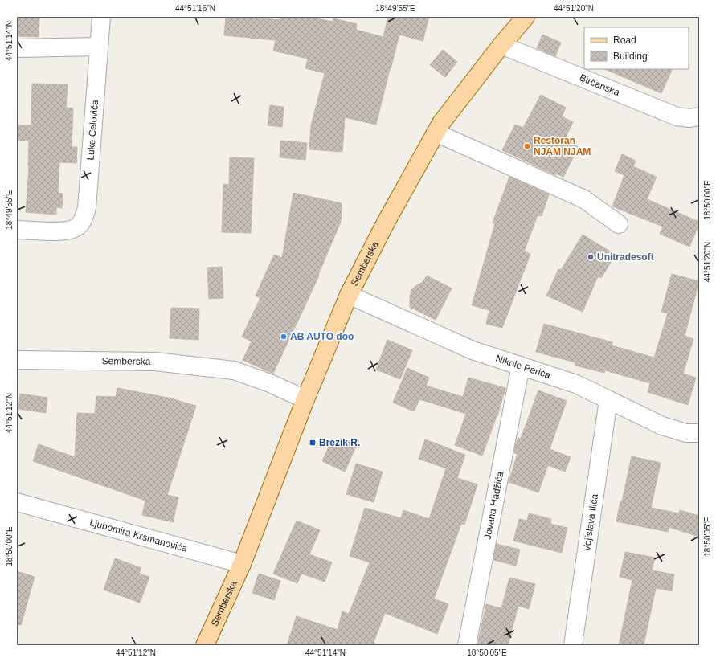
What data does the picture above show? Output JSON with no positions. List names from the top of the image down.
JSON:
{
  "streets": {
    "main road": ["Semberska"],
    "street": [
      "Birčanska",
      "Luke Ćelovića",
      "Nikole Perića",
      "Jovana Hadžića",
      "Vojislava Ilića",
      "Ljubomira Krsmanovića"
    ]
  },
  "crossings": [
    ["Birčanska", "Semberska"],
    ["Semberska", "Nikole Perića"],
    ["Semberska", "Ljubomira Krsmanovića"],
    ["Nikole Perića", "Jovana Hadžića"],
    ["Nikole Perića", "Vojislava Ilića"]
  ],
  "places": {
    "other": ["Restoran NJAM NJAM", "Unitradesoft", "AB AUTO doo"],
    "transit": ["Brezik R."]
  },
  "legend": ["Road", "Building"],
  "coordinates": [
    "44°51'16\"N",
    "18°49'55\"E",
    "44°51'20\"N",
    "44°51'14\"N",
    "18°50'00\"E",
    "44°51'12\"N",
    "18°50'05\"E"
  ]
}
